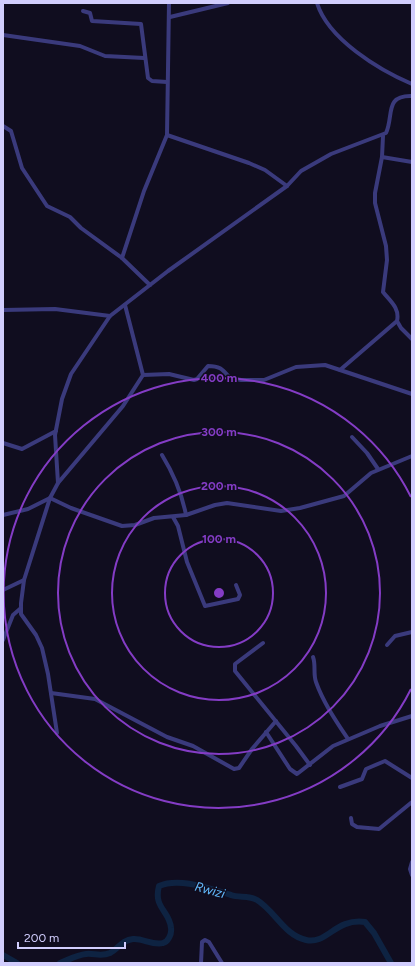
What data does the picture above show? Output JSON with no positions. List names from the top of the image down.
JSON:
{
  "water": ["Rwizi"],
  "scale_bar": "200 m",
  "rings": [
    "400 m",
    "300 m",
    "200 m",
    "100 m"
  ]
}
